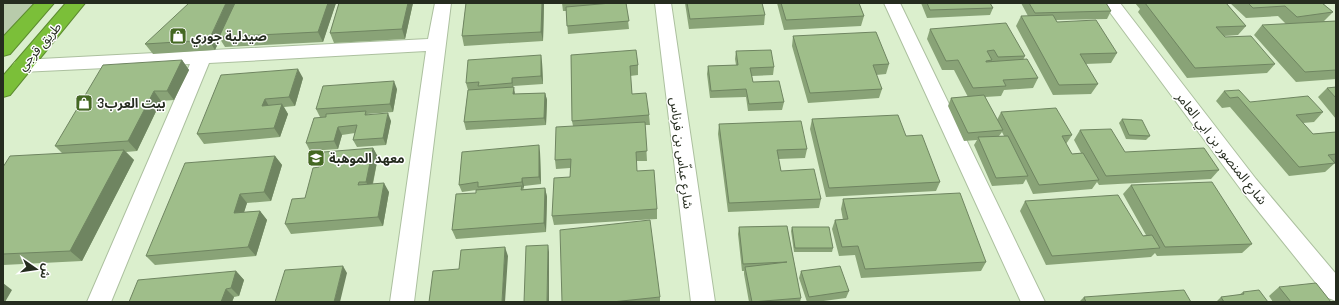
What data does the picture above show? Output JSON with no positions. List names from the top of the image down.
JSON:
{
  "streets": {
    "highway": ["طريق قرجي"],
    "street": ["شارع المنصور بن ابي العامر", "شارع عباّس بن فرناس"]
  },
  "places": {
    "shop": ["صيدلية جوري", "بيت العرب3"],
    "school or university": ["معهد الموهبة"]
  },
  "north": "right"
}
